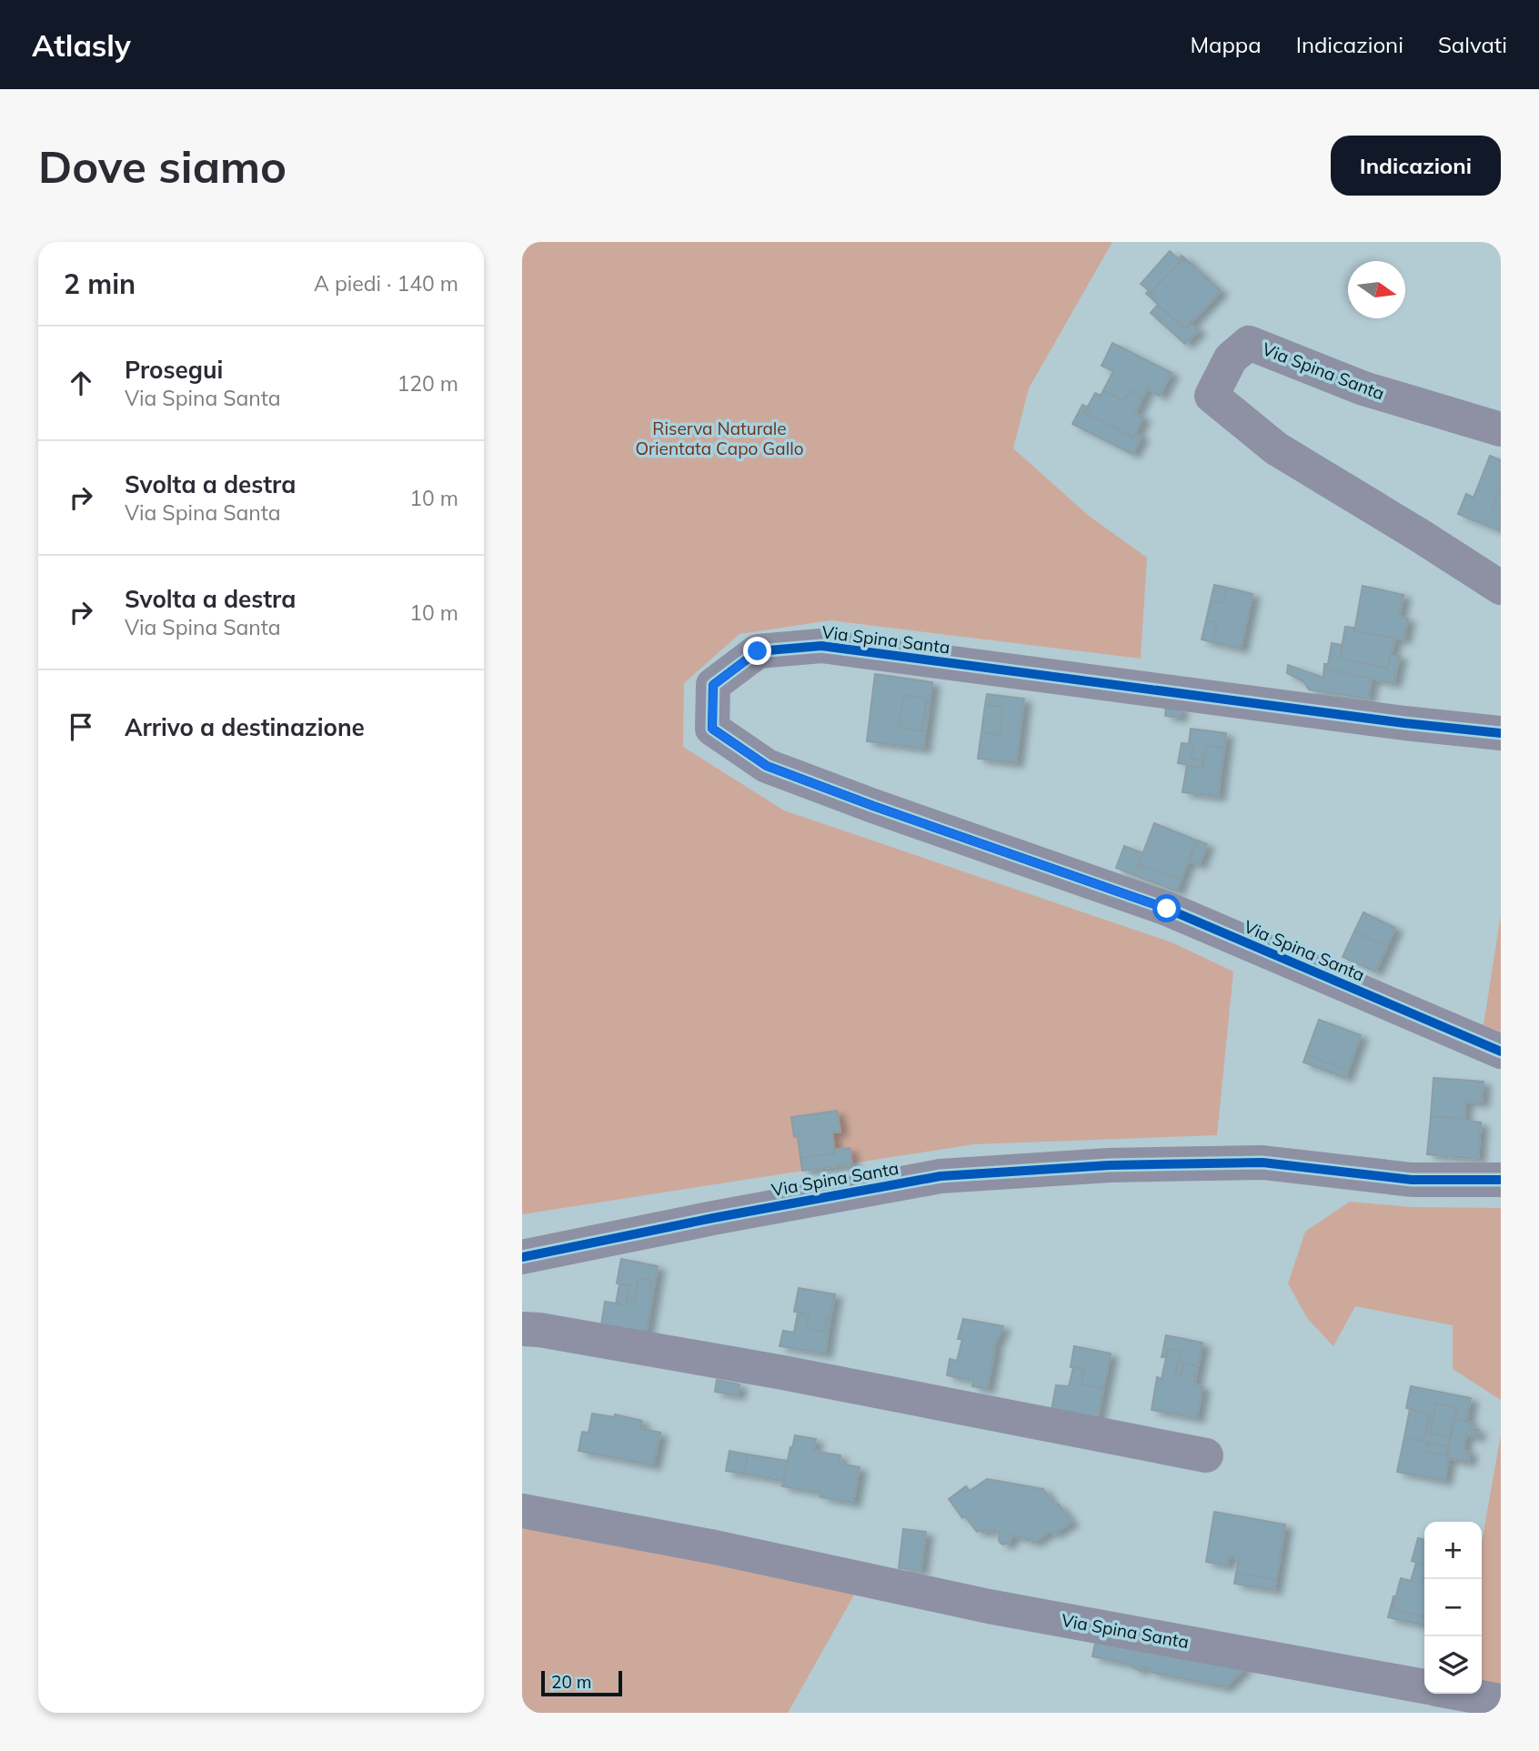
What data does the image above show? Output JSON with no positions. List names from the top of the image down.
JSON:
{
  "streets": {
    "street": ["Via Spina Santa"]
  },
  "parks": ["Riserva Naturale Orientata Capo Gallo"],
  "scale_bar": "20 m",
  "north": "right",
  "page": {
    "header": "Atlasly",
    "nav": ["Mappa", "Indicazioni", "Salvati"],
    "buttons": "Indicazioni",
    "title": "Dove siamo",
    "heading": ["2 min", "A piedi · 140 m"],
    "list": [
      ["Prosegui", "Via Spina Santa", "120 m"],
      ["Svolta a destra", "Via Spina Santa", "10 m"],
      ["Svolta a destra", "Via Spina Santa", "10 m"],
      "Arrivo a destinazione"
    ],
    "map_buttons": ["+", "−"],
    "scale": "20 m"
  }
}
